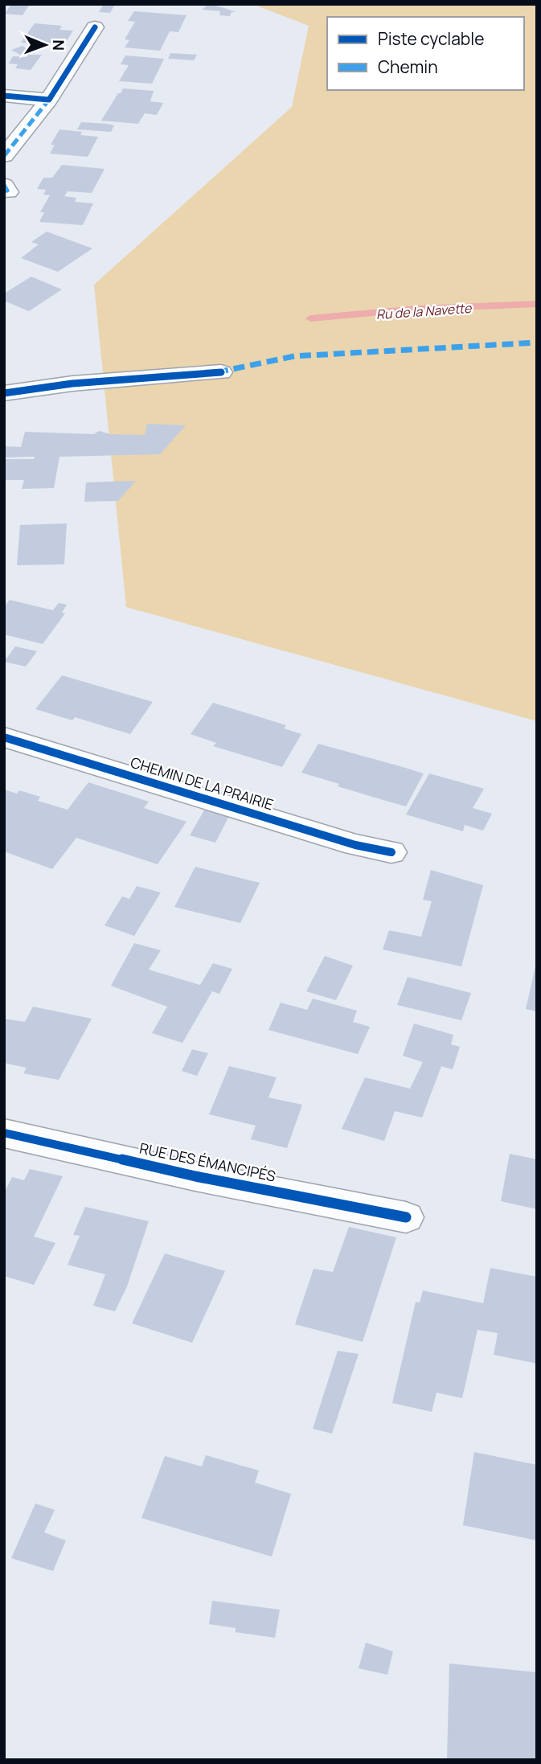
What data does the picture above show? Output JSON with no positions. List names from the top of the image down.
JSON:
{
  "streets": {
    "street": ["CHEMIN DE LA PRAIRIE", "RUE DES ÉMANCIPÉS"]
  },
  "water": ["Ru de la Navette"],
  "legend": ["Piste cyclable", "Chemin"],
  "north": "right"
}
